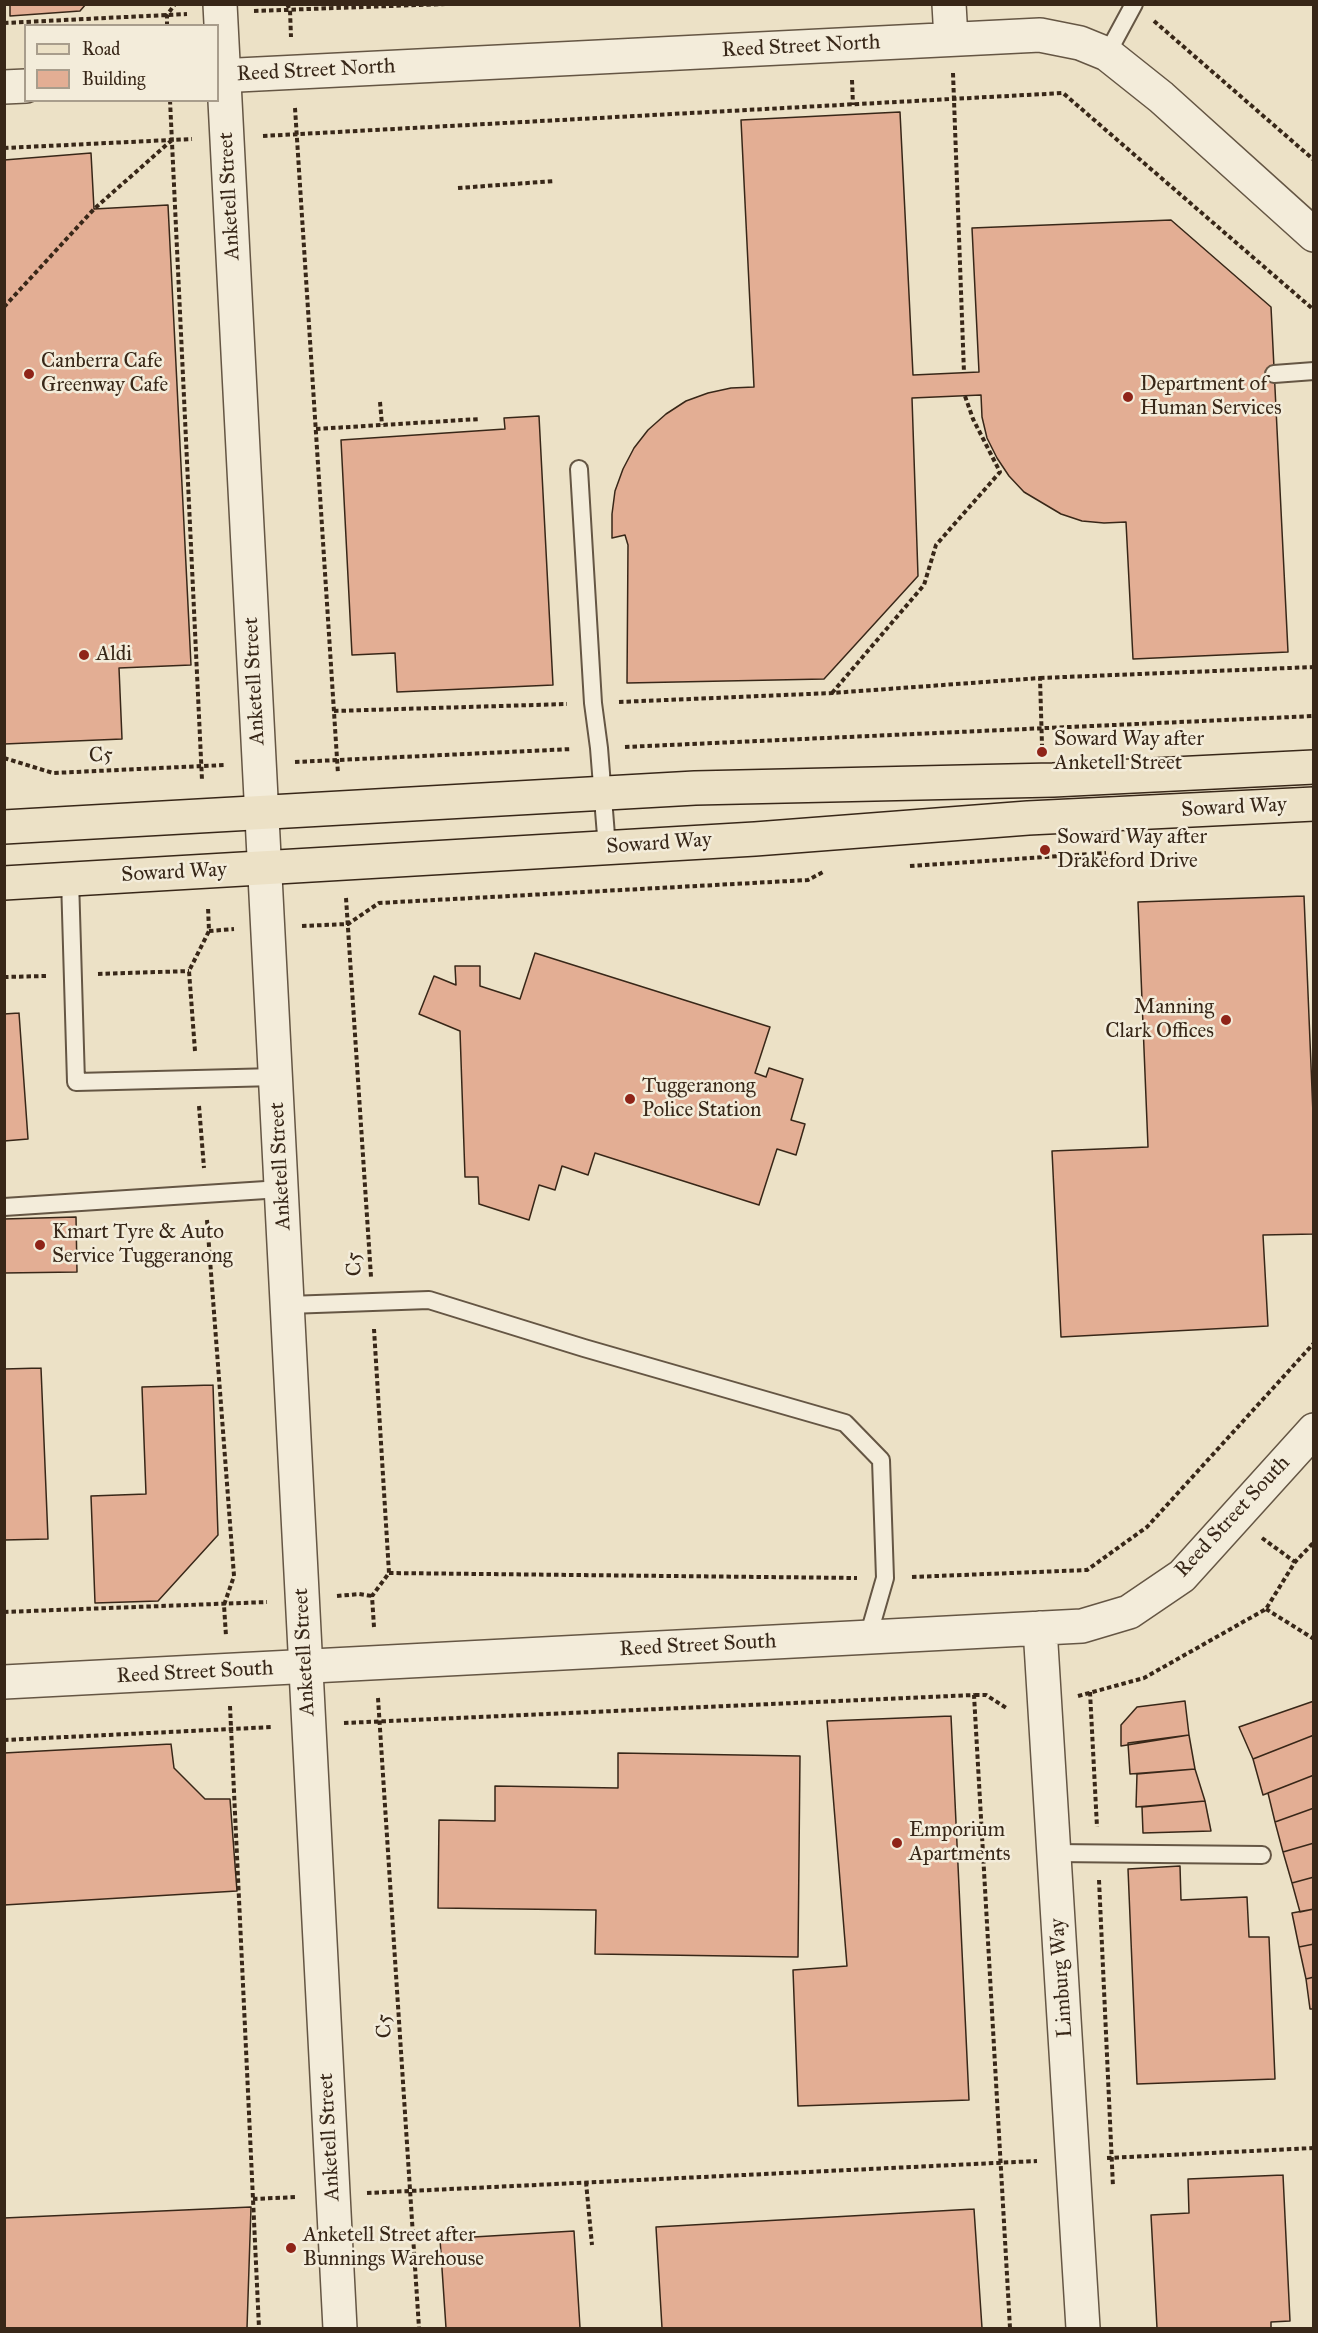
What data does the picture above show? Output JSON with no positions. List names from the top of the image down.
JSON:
{
  "streets": {
    "main road": ["Soward Way"],
    "street": [
      "Reed Street North",
      "Anketell Street",
      "Reed Street South",
      "Limburg Way"
    ],
    "path": ["C5"]
  },
  "crossings": [
    ["Reed Street North", "Anketell Street"],
    ["Anketell Street", "Soward Way"],
    ["Anketell Street", "Reed Street South"],
    ["Reed Street South", "Limburg Way"]
  ],
  "places": [
    "Canberra Cafe Greenway Cafe",
    "Department of Human Services",
    "Aldi",
    "Soward Way after Anketell Street",
    "Soward Way after Drakeford Drive",
    "Manning Clark Offices",
    "Tuggeranong Police Station",
    "Kmart Tyre & Auto Service Tuggeranong",
    "Emporium Apartments",
    "Anketell Street after Bunnings Warehouse"
  ],
  "legend": ["Road", "Building"]
}
